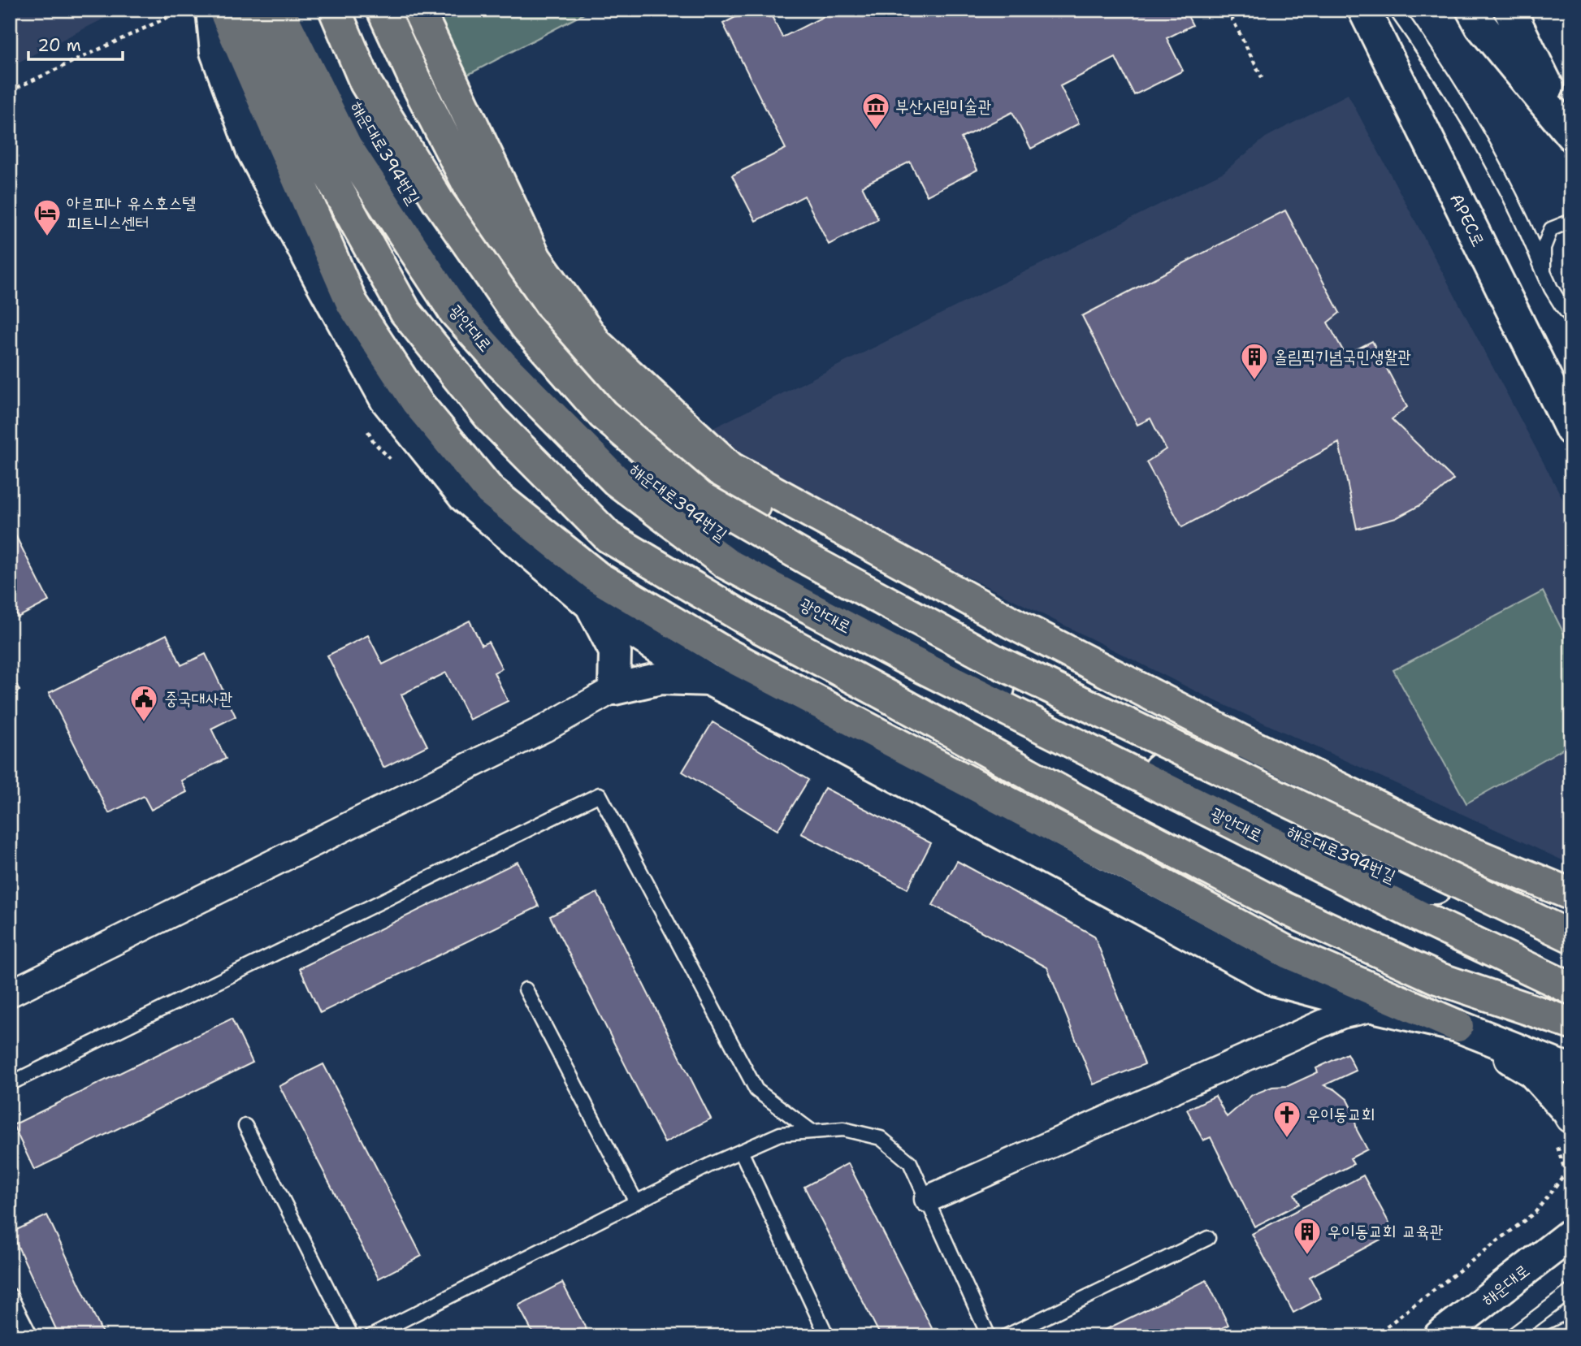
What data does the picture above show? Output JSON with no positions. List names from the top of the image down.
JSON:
{
  "streets": {
    "highway": ["광안대로"],
    "main road": ["해운대로394번길", "APEC로", "해운대로"]
  },
  "places": {
    "museum": ["부산시립미술관"],
    "hotel": ["아르피나 유스호스텔 피트니스센터"],
    "building": ["올림픽기념국민생활관", "우이동교회 교육관"],
    "public building": ["중국대사관"],
    "church": ["우이동교회"]
  },
  "scale_bar": "20 m"
}
